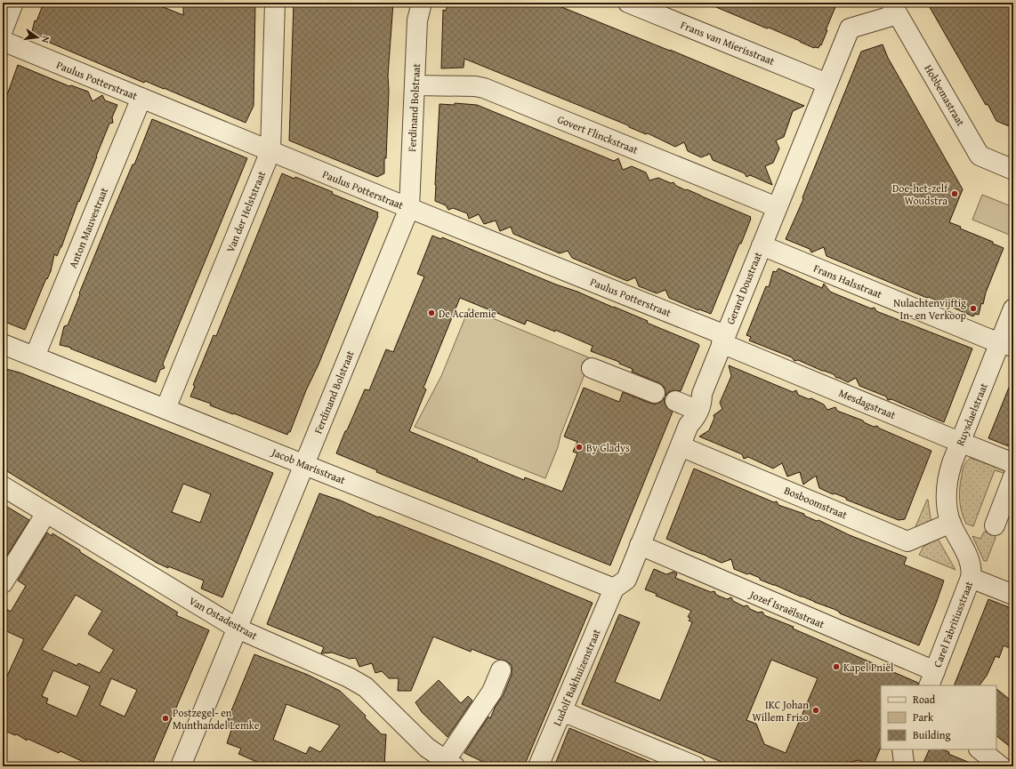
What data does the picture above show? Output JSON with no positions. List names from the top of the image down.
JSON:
{
  "streets": {
    "street": [
      "Frans van Mierisstraat",
      "Paulus Potterstraat",
      "Hobbemastraat",
      "Ferdinand Bolstraat",
      "Govert Flinckstraat",
      "Van der Helststraat",
      "Anton Mauvestraat",
      "Frans Halsstraat",
      "Gerard Doustraat",
      "Mesdagstraat",
      "Ruysdaelstraat",
      "Jacob Marisstraat",
      "Bosboomstraat",
      "Jozef Israëlsstraat",
      "Van Ostadestraat",
      "Carel Fabritiusstraat",
      "Ludolf Bakhuizenstraat"
    ]
  },
  "crossings": [
    ["Frans van Mierisstraat", "Gerard Doustraat"],
    ["Paulus Potterstraat", "Ferdinand Bolstraat"],
    ["Paulus Potterstraat", "Van der Helststraat"],
    ["Paulus Potterstraat", "Anton Mauvestraat"],
    ["Paulus Potterstraat", "Gerard Doustraat"],
    ["Paulus Potterstraat", "Mesdagstraat"],
    ["Hobbemastraat", "Gerard Doustraat"],
    ["Ferdinand Bolstraat", "Govert Flinckstraat"],
    ["Ferdinand Bolstraat", "Jacob Marisstraat"],
    ["Ferdinand Bolstraat", "Van Ostadestraat"],
    ["Govert Flinckstraat", "Gerard Doustraat"],
    ["Van der Helststraat", "Jacob Marisstraat"],
    ["Anton Mauvestraat", "Jacob Marisstraat"],
    ["Frans Halsstraat", "Gerard Doustraat"],
    ["Frans Halsstraat", "Ruysdaelstraat"],
    ["Gerard Doustraat", "Mesdagstraat"],
    ["Gerard Doustraat", "Jacob Marisstraat"],
    ["Gerard Doustraat", "Bosboomstraat"],
    ["Gerard Doustraat", "Jozef Israëlsstraat"],
    ["Gerard Doustraat", "Ludolf Bakhuizenstraat"],
    ["Mesdagstraat", "Ruysdaelstraat"],
    ["Ruysdaelstraat", "Bosboomstraat"],
    ["Ruysdaelstraat", "Carel Fabritiusstraat"],
    ["Jacob Marisstraat", "Ludolf Bakhuizenstraat"],
    ["Bosboomstraat", "Carel Fabritiusstraat"],
    ["Jozef Israëlsstraat", "Carel Fabritiusstraat"]
  ],
  "places": [
    "Doe-het-zelf Woudstra",
    "Nulachtenvijftig In- en Verkoop",
    "De Academie",
    "By Gladys",
    "Kapel Pniël",
    "IKC Johan Willem Friso",
    "Postzegel- en Munthandel Lemke"
  ],
  "legend": ["Road", "Park", "Building"],
  "north": "right"
}
